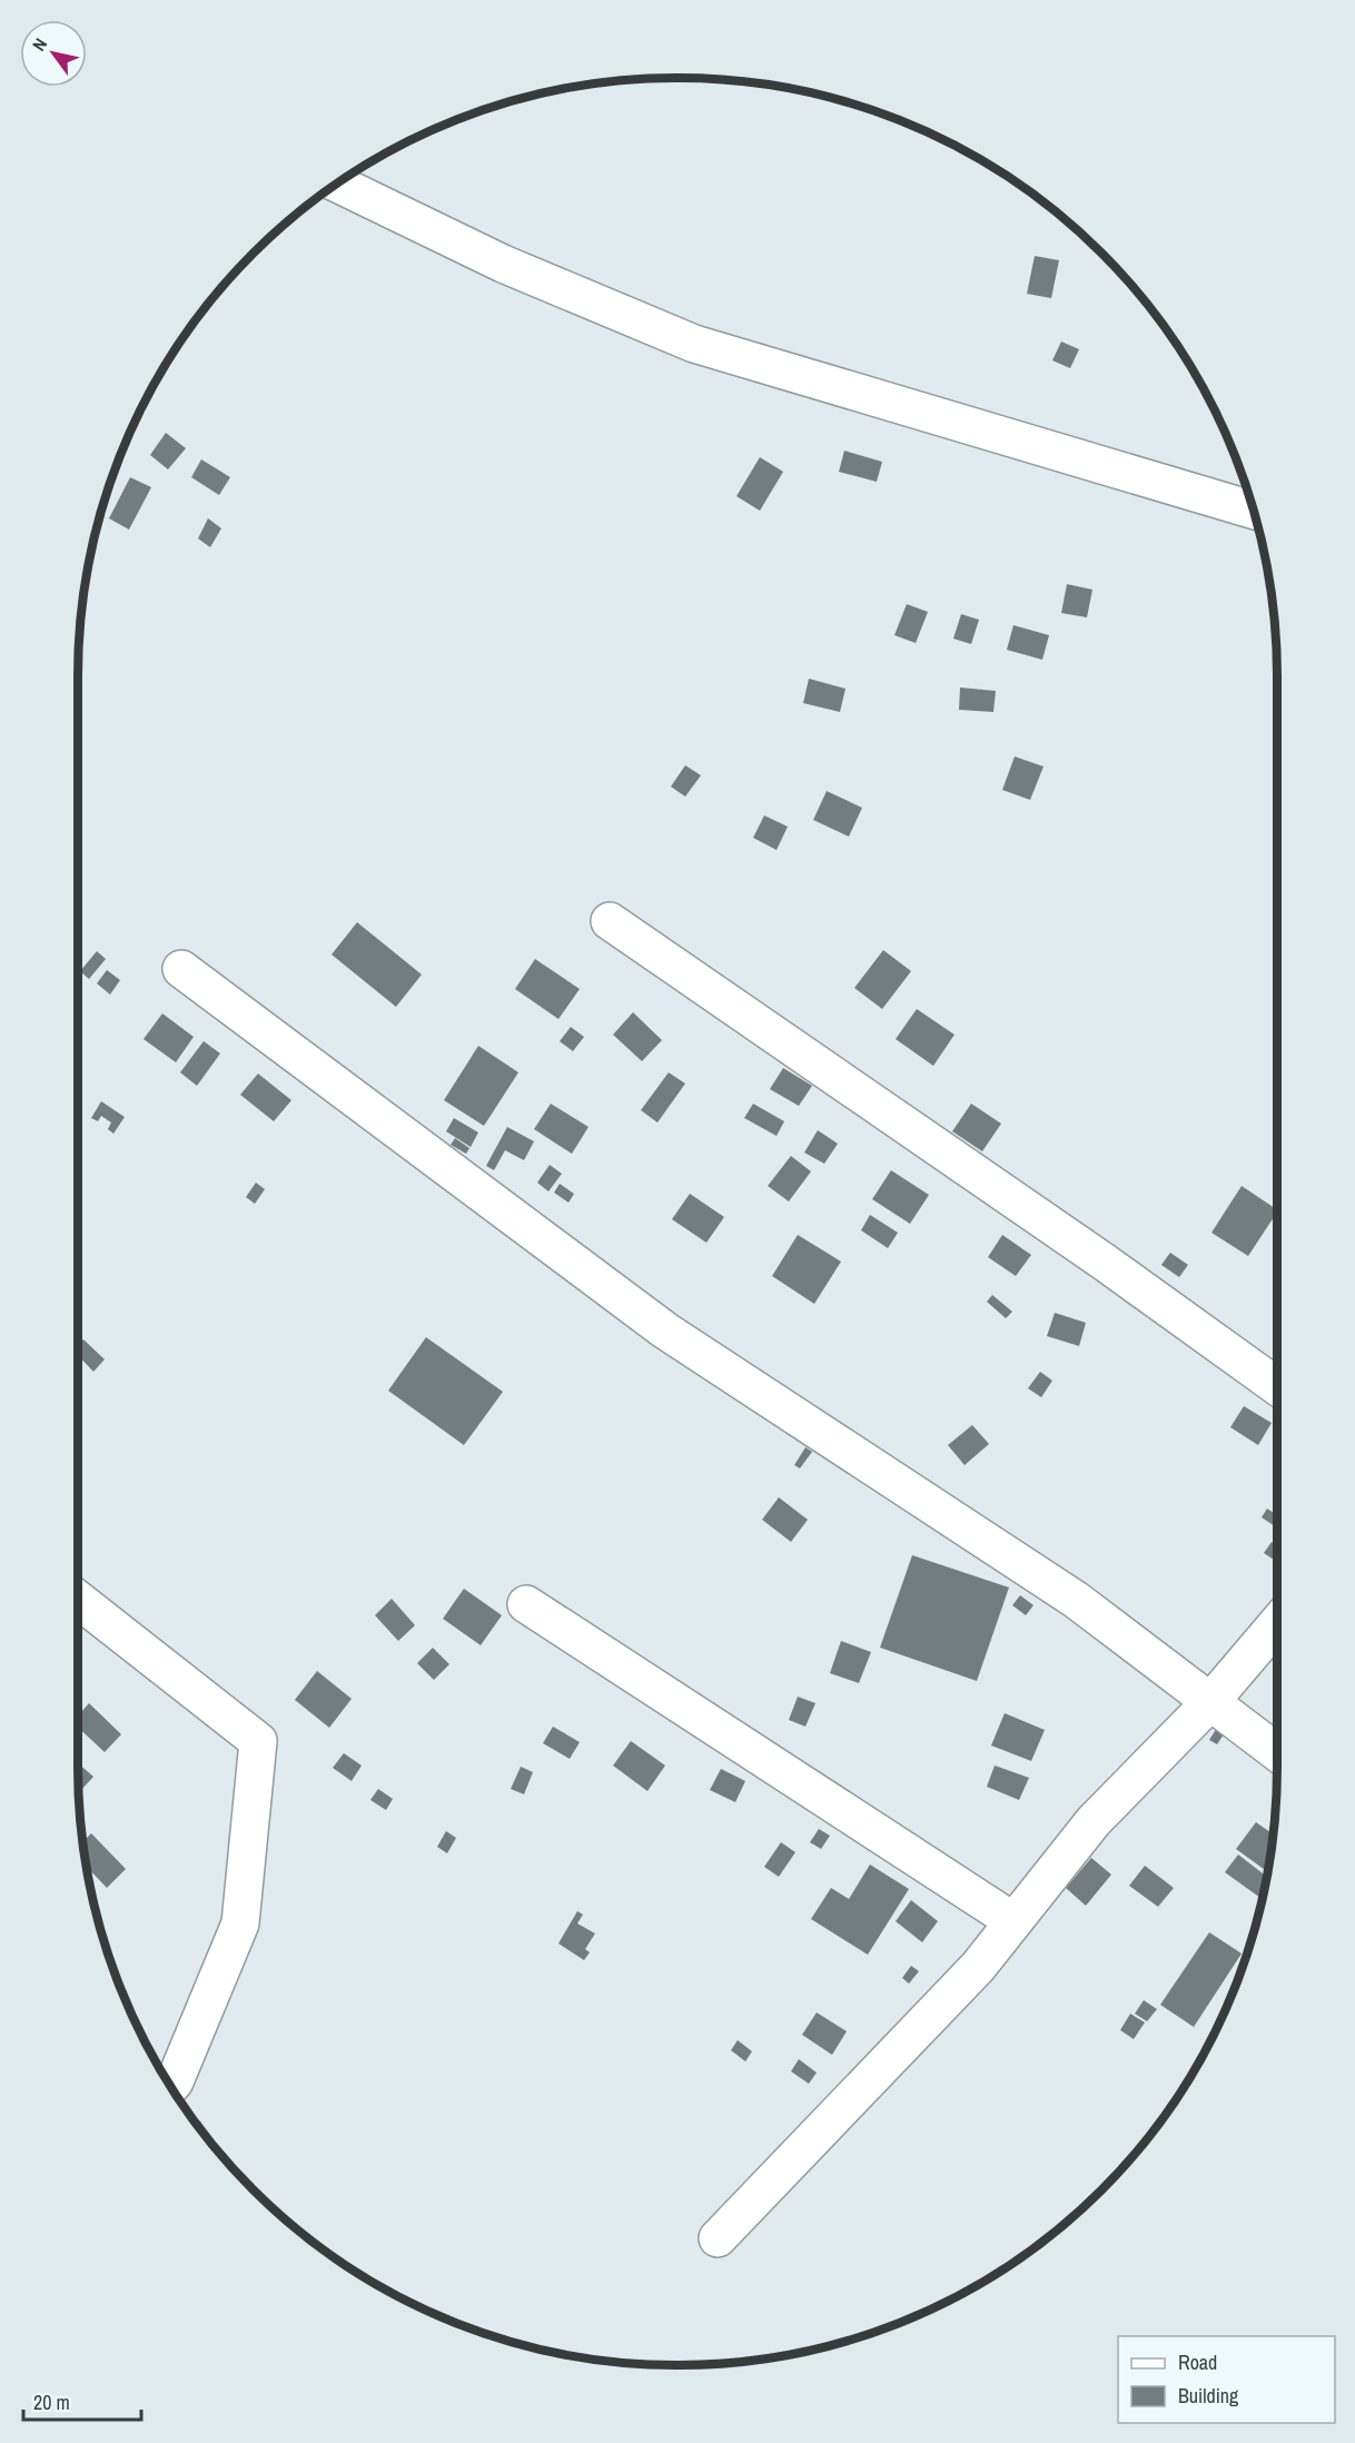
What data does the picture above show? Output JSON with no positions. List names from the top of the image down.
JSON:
{
  "legend": ["Road", "Building"],
  "scale_bar": "20 m",
  "north": "top left"
}
